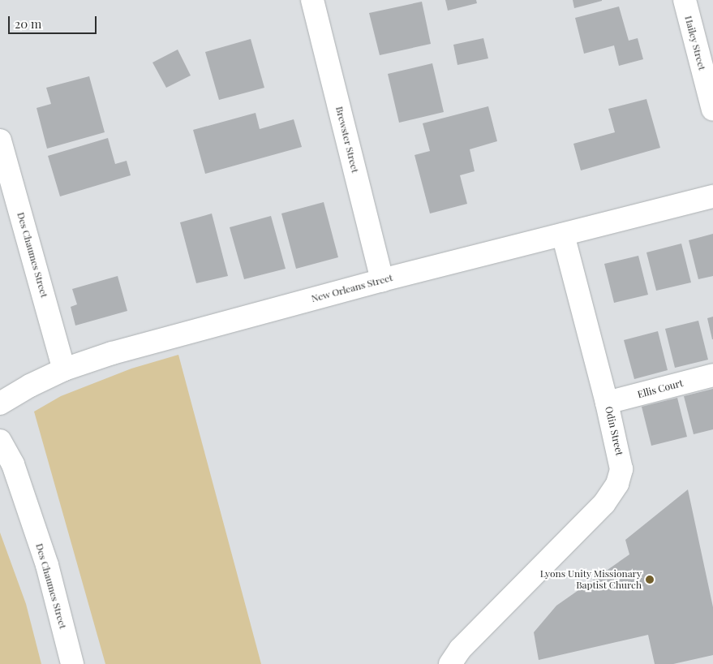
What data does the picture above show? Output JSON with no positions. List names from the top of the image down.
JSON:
{
  "streets": {
    "street": [
      "Hailey Street",
      "Brewster Street",
      "Des Chaumes Street",
      "New Orleans Street",
      "Ellis Court",
      "Odin Street"
    ]
  },
  "crossings": [
    ["Brewster Street", "New Orleans Street"],
    ["Des Chaumes Street", "New Orleans Street"],
    ["New Orleans Street", "Odin Street"],
    ["Ellis Court", "Odin Street"]
  ],
  "places": ["Lyons Unity Missionary Baptist Church"],
  "scale_bar": "20 m"
}
